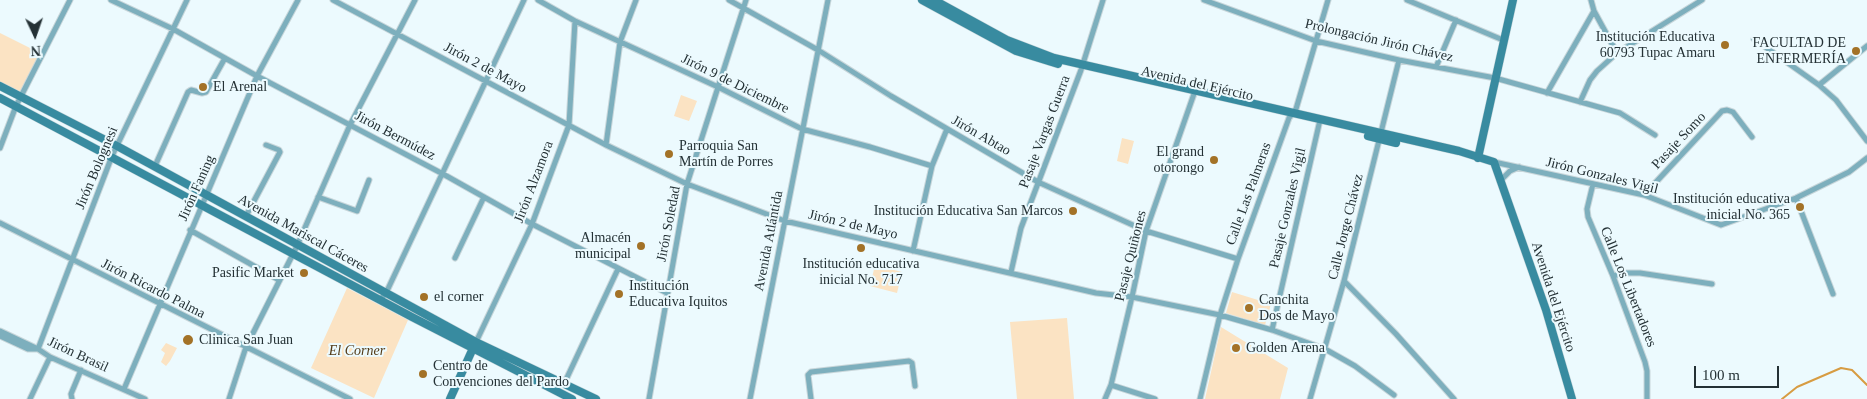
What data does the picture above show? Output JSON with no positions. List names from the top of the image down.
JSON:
{
  "streets": {
    "main road": ["Avenida del Ejército", "Jirón Alzamora", "Avenida Mariscal Cáceres"],
    "street": [
      "Prolongación Jirón Chávez",
      "Jirón 2 de Mayo",
      "Jirón 9 de Diciembre",
      "Pasaje Vargas Guerra",
      "Jirón Bermúdez",
      "Jirón Abtao",
      "Pasaje Somo",
      "Jirón Bolognesi",
      "Jirón Gonzales Vigil",
      "Jirón Faning",
      "Calle Las Palmeras",
      "Pasaje Gonzales Vigil",
      "Jirón Soledad",
      "Calle Jorge Chávez",
      "Avenida Atlántida",
      "Pasaje Quiñones",
      "Calle Los Libertadores",
      "Jirón Ricardo Palma",
      "Jirón Brasil"
    ]
  },
  "crossings": [
    ["Prolongación Jirón Chávez", "Calle Las Palmeras"],
    ["Prolongación Jirón Chávez", "Calle Jorge Chávez"],
    ["Jirón 2 de Mayo", "Pasaje Vargas Guerra"],
    ["Jirón 2 de Mayo", "Jirón Alzamora"],
    ["Jirón 2 de Mayo", "Calle Las Palmeras"],
    ["Jirón 2 de Mayo", "Pasaje Gonzales Vigil"],
    ["Jirón 2 de Mayo", "Jirón Soledad"],
    ["Jirón 2 de Mayo", "Calle Jorge Chávez"],
    ["Jirón 2 de Mayo", "Avenida Atlántida"],
    ["Jirón 2 de Mayo", "Pasaje Quiñones"],
    ["Jirón 9 de Diciembre", "Jirón Alzamora"],
    ["Jirón 9 de Diciembre", "Jirón Soledad"],
    ["Jirón 9 de Diciembre", "Avenida Atlántida"],
    ["Avenida del Ejército", "Pasaje Vargas Guerra"],
    ["Avenida del Ejército", "Jirón Gonzales Vigil"],
    ["Avenida del Ejército", "Calle Las Palmeras"],
    ["Avenida del Ejército", "Pasaje Gonzales Vigil"],
    ["Avenida del Ejército", "Calle Jorge Chávez"],
    ["Avenida del Ejército", "Pasaje Quiñones"],
    ["Pasaje Vargas Guerra", "Jirón Abtao"],
    ["Jirón Bermúdez", "Jirón Bolognesi"],
    ["Jirón Bermúdez", "Jirón Alzamora"],
    ["Jirón Bermúdez", "Jirón Faning"],
    ["Jirón Bermúdez", "Jirón Soledad"],
    ["Jirón Abtao", "Calle Las Palmeras"],
    ["Jirón Abtao", "Jirón Soledad"],
    ["Jirón Abtao", "Avenida Atlántida"],
    ["Jirón Abtao", "Pasaje Quiñones"],
    ["Pasaje Somo", "Jirón Gonzales Vigil"],
    ["Jirón Bolognesi", "Avenida Mariscal Cáceres"],
    ["Jirón Bolognesi", "Jirón Ricardo Palma"],
    ["Jirón Bolognesi", "Jirón Brasil"],
    ["Jirón Gonzales Vigil", "Calle Los Libertadores"],
    ["Jirón Alzamora", "Avenida Mariscal Cáceres"],
    ["Jirón Faning", "Avenida Mariscal Cáceres"],
    ["Jirón Faning", "Jirón Ricardo Palma"],
    ["Jirón Faning", "Jirón Brasil"]
  ],
  "parks": ["El Corner"],
  "places": [
    "Institución Educativa 60793 Tupac Amaru",
    "FACULTAD DE ENFERMERÍA",
    "El Arenal",
    "Parroquia San Martín de Porres",
    "El grand otorongo",
    "Institución educativa inicial No. 365",
    "Institución Educativa San Marcos",
    "Almacén municipal",
    "Institución educativa inicial No. 717",
    "Pasific Market",
    "Institución Educativa Iquitos",
    "el corner",
    "Canchita Dos de Mayo",
    "Clinica San Juan",
    "Golden Arena",
    "Centro de Convenciones del Pardo"
  ],
  "scale_bar": "100 m",
  "north": "bottom"
}
